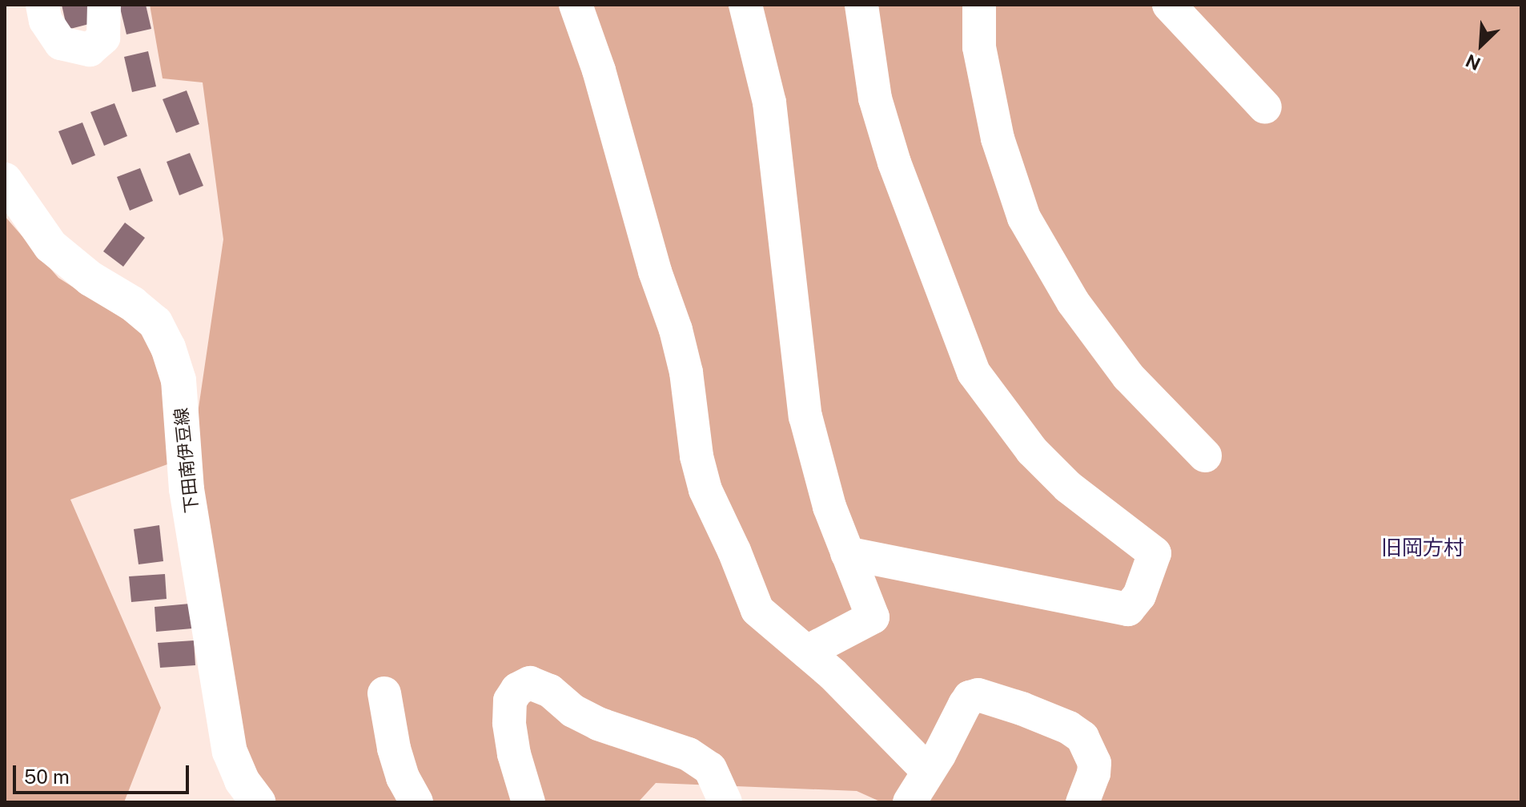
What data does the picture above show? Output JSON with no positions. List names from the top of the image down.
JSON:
{
  "streets": {
    "main road": ["下田南伊豆線"]
  },
  "districts": ["旧岡方村"],
  "scale_bar": "50 m",
  "north": "bottom left"
}
